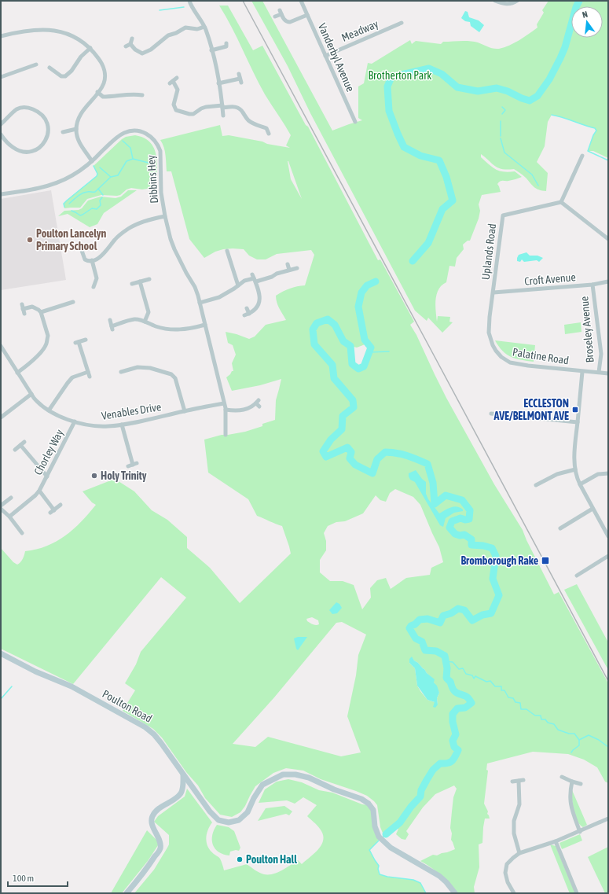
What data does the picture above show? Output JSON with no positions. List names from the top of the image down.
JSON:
{
  "streets": {
    "street": [
      "Meadway",
      "Vanderbyl Avenue",
      "Dibbins Hey",
      "Uplands Road",
      "Croft Avenue",
      "Broseley Avenue",
      "Palatine Road",
      "Venables Drive",
      "Chorley Way",
      "Poulton Road"
    ]
  },
  "crossings": [
    ["Meadway", "Vanderbyl Avenue"],
    ["Dibbins Hey", "Venables Drive"],
    ["Uplands Road", "Croft Avenue"],
    ["Uplands Road", "Palatine Road"],
    ["Croft Avenue", "Broseley Avenue"],
    ["Croft Avenue", "Palatine Road"],
    ["Broseley Avenue", "Palatine Road"],
    ["Venables Drive", "Chorley Way"]
  ],
  "parks": ["Brotherton Park"],
  "places": {
    "other": ["Poulton Lancelyn Primary School", "Holy Trinity", "Poulton Hall"],
    "transit": ["ECCLESTON AVE/BELMONT AVE", "Bromborough Rake"]
  },
  "scale_bar": "100 m",
  "north": "top"
}
